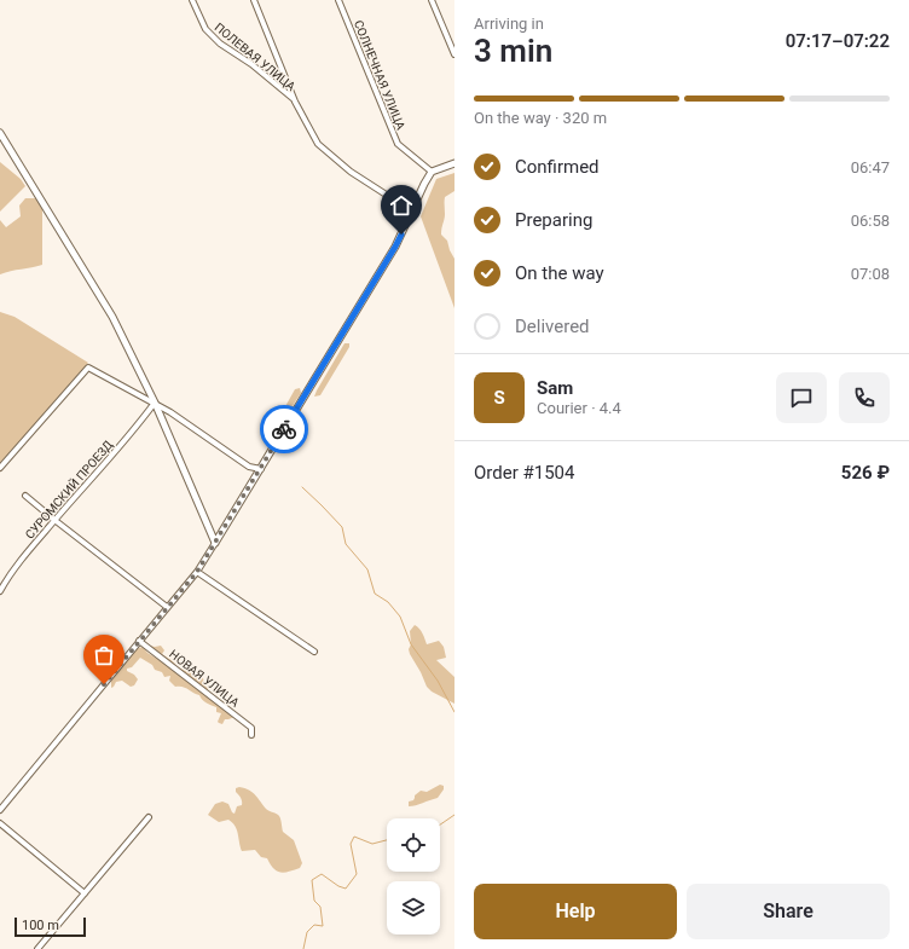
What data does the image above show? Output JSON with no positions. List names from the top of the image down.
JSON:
{
  "streets": {
    "street": [
      "ПОЛЕВАЯ УЛИЦА",
      "СОЛНЕЧНАЯ УЛИЦА",
      "СУРОМСКИЙ ПРОЕЗД",
      "НОВАЯ УЛИЦА"
    ]
  },
  "scale_bar": "100 m",
  "page": {
    "heading": ["3 min", "Arriving in", "07:17–07:22"],
    "panel": [
      "Sam",
      "Courier · 4.4",
      "Order #1504",
      "526 ₽"
    ],
    "bar": "On the way · 320 m",
    "list": [
      ["Confirmed", "06:47"],
      ["Preparing", "06:58"],
      ["On the way", "07:08"],
      "Delivered"
    ],
    "round": "S",
    "buttons": ["Help", "Share"],
    "scale": "100 m"
  }
}
